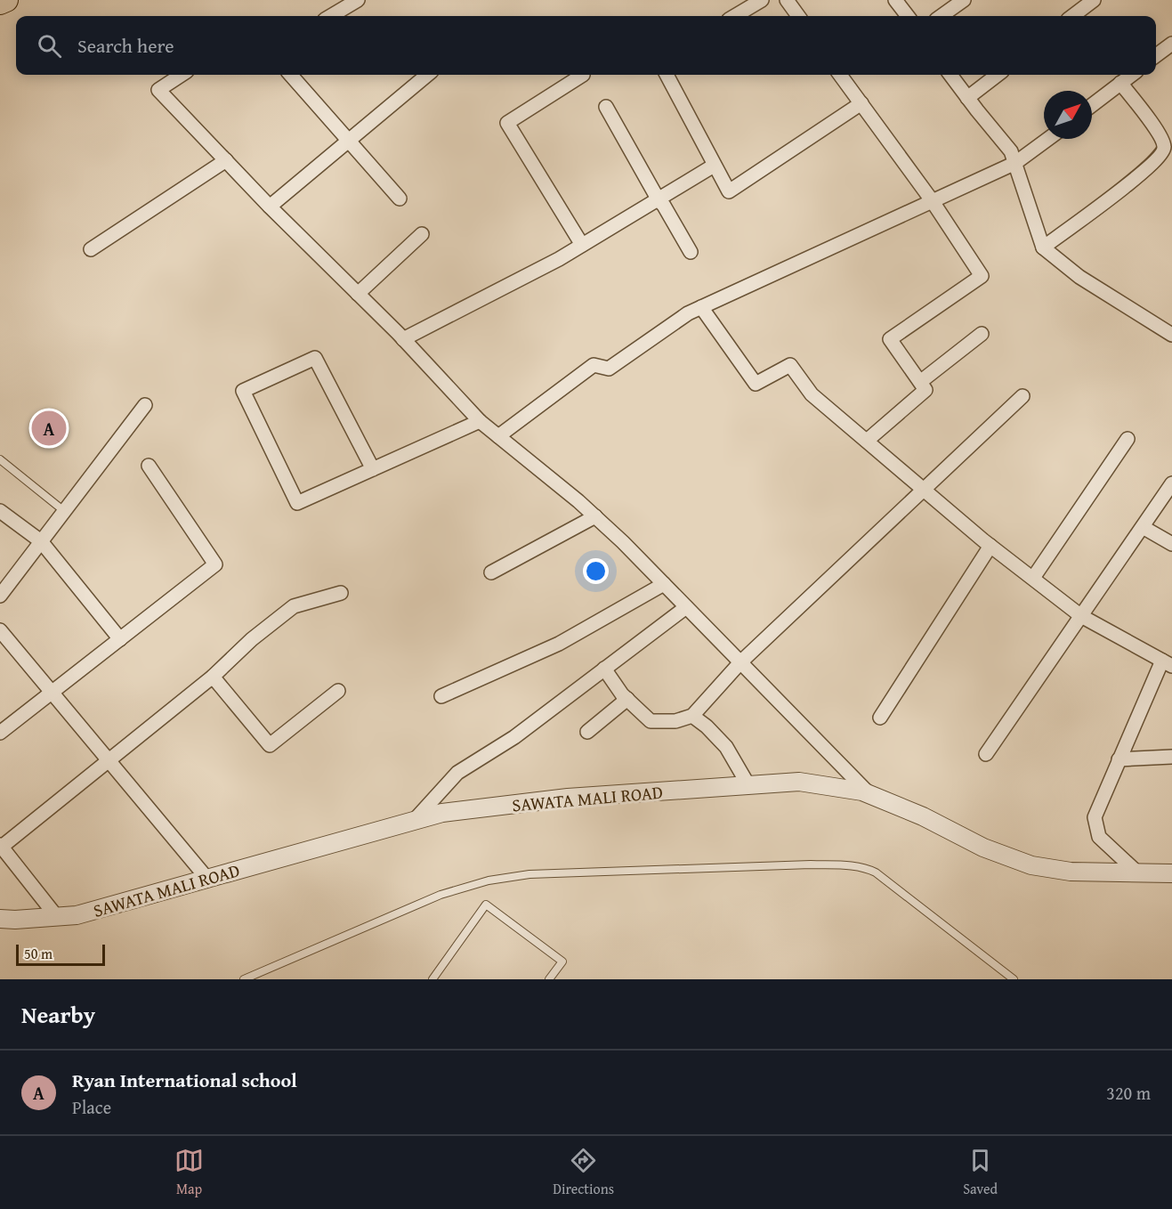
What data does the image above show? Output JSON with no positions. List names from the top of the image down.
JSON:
{
  "streets": {
    "street": ["SAWATA MALI ROAD"]
  },
  "scale_bar": "50 m",
  "north": "top right",
  "page": {
    "search": "Search here",
    "pins": "A",
    "scale": "50 m",
    "heading": "Nearby",
    "list": [
      {
        "mark": "A",
        "name": "Ryan International school",
        "note": "Place",
        "value": "320 m"
      }
    ],
    "nav": ["Map", "Directions", "Saved"]
  }
}
